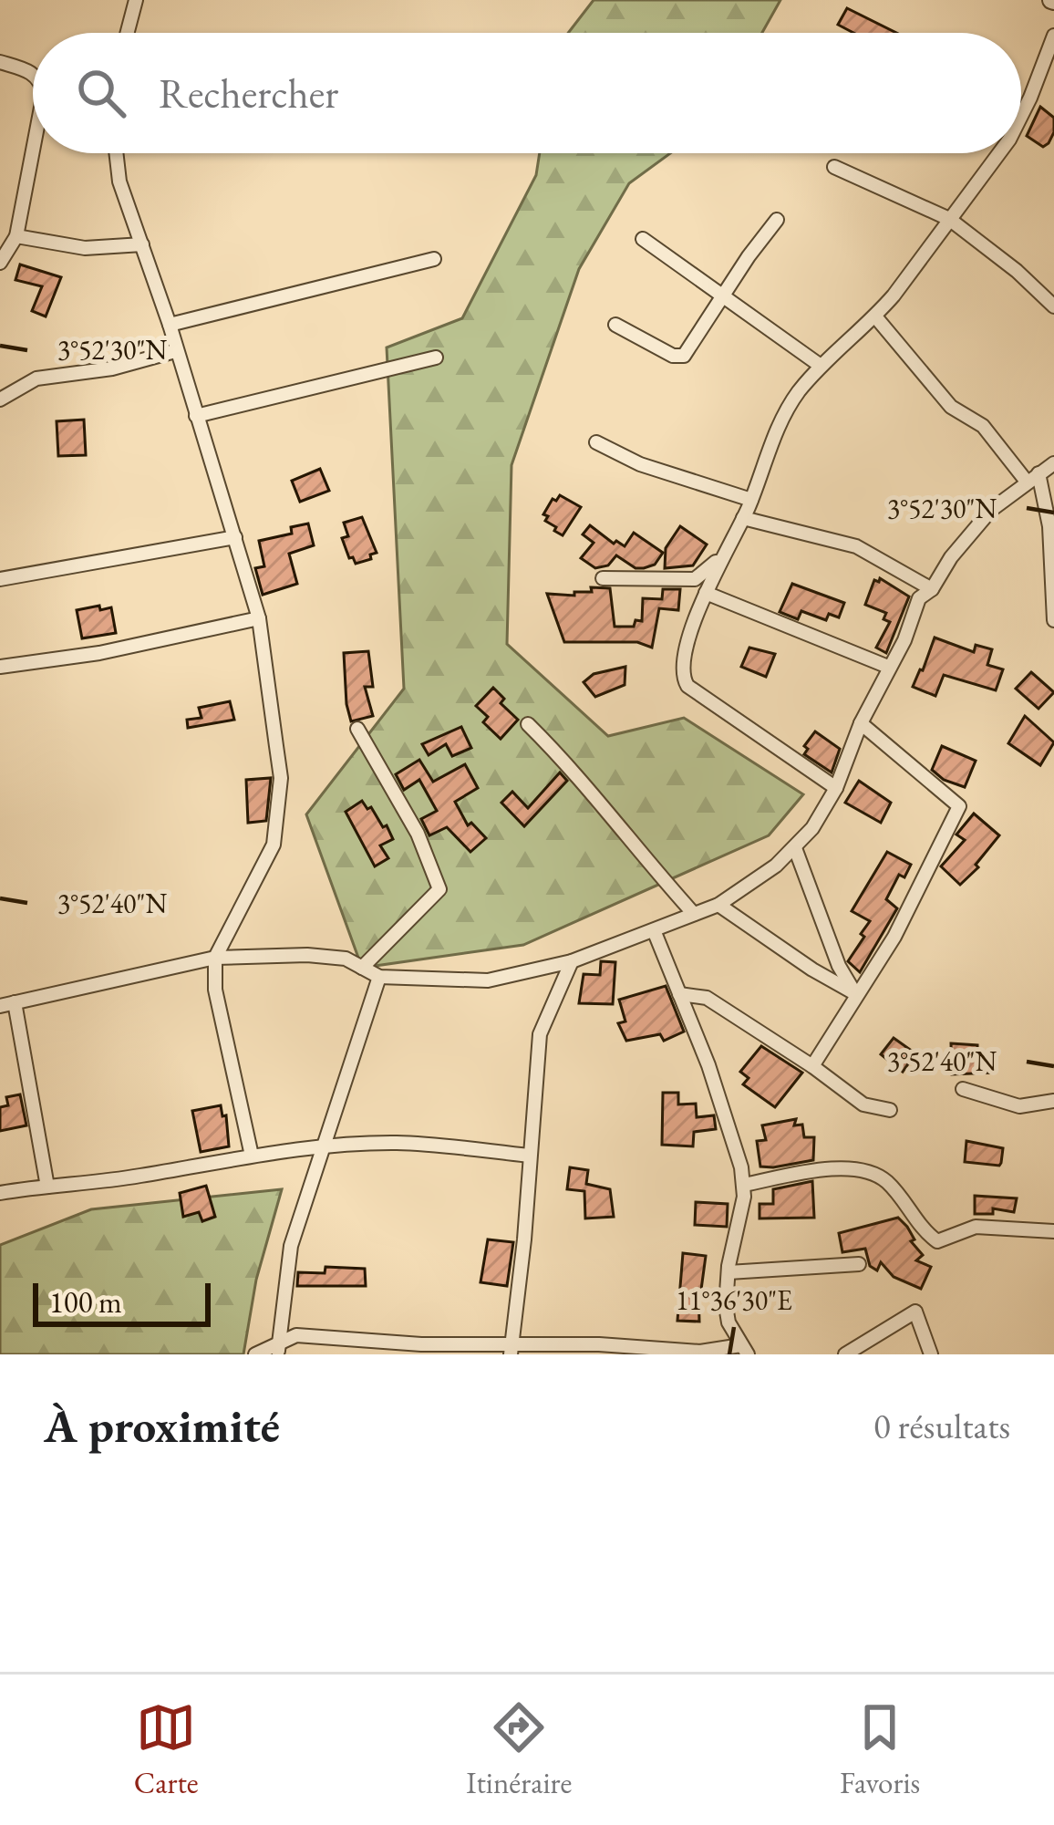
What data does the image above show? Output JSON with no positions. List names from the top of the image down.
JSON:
{
  "scale_bar": "100 m",
  "page": {
    "search": "Rechercher",
    "scale": "100 m",
    "heading": ["À proximité", "0 résultats"],
    "nav": ["Carte", "Itinéraire", "Favoris"]
  },
  "coordinates": ["3°52'30\"N", "3°52'40\"N", "11°36'30\"E"]
}
